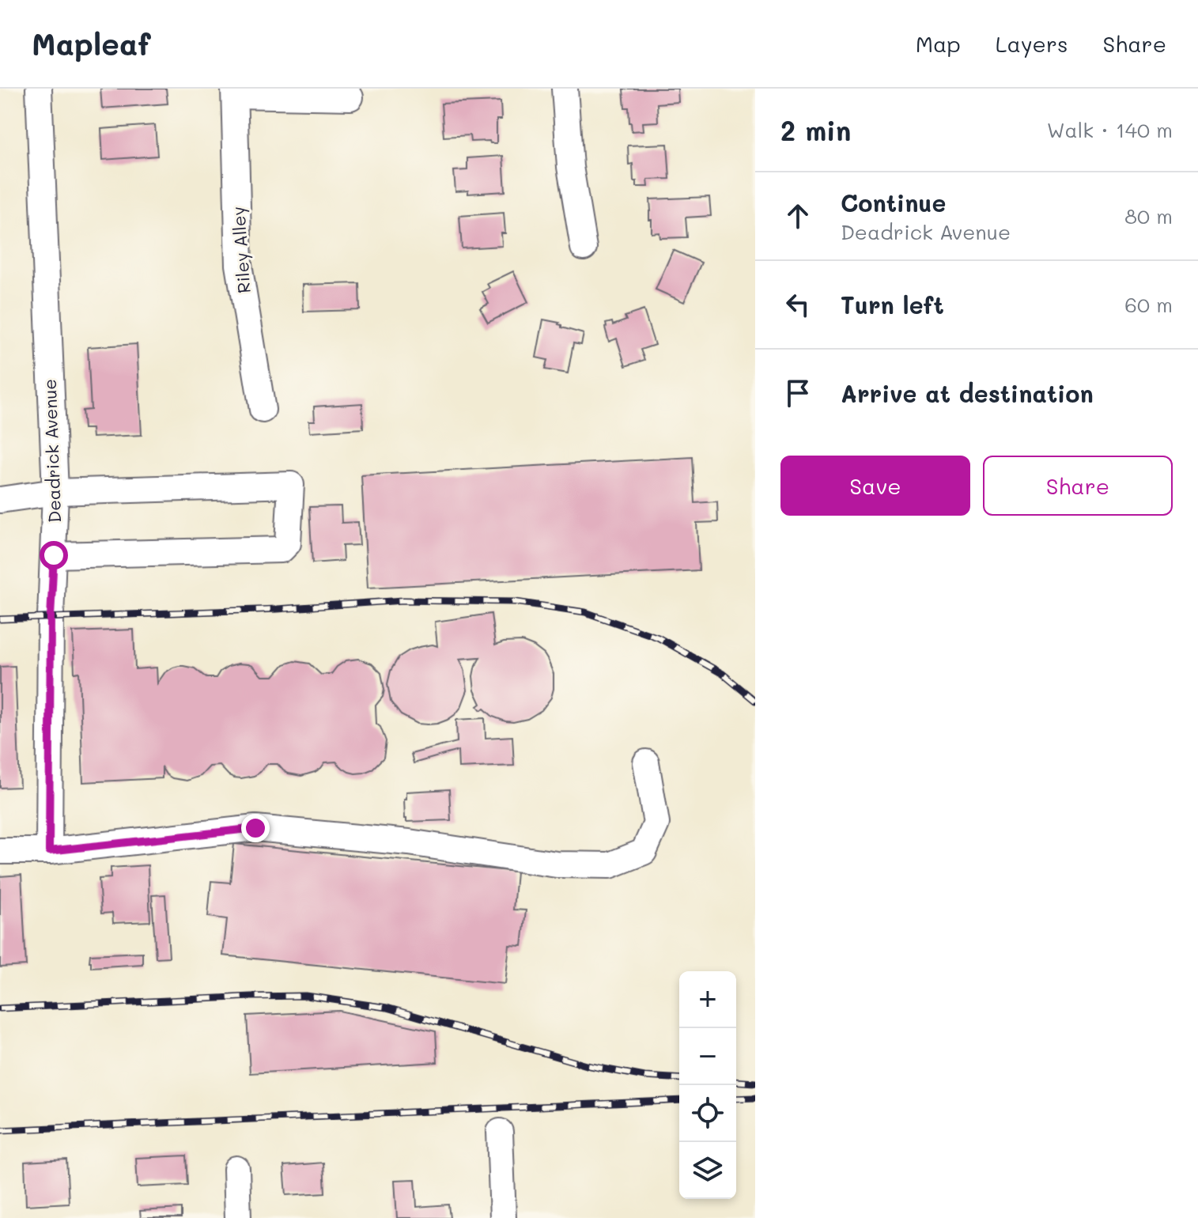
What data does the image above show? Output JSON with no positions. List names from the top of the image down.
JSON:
{
  "streets": {
    "street": ["Riley Alley", "Deadrick Avenue"]
  },
  "page": {
    "header": "Mapleaf",
    "nav": ["Map", "Layers", "Share"],
    "heading": ["2 min", "Walk · 140 m"],
    "list": [
      ["Continue", "Deadrick Avenue", "80 m"],
      ["Turn left", "60 m"],
      "Arrive at destination"
    ],
    "buttons": ["Save", "Share"],
    "map_buttons": ["+", "−"]
  }
}
